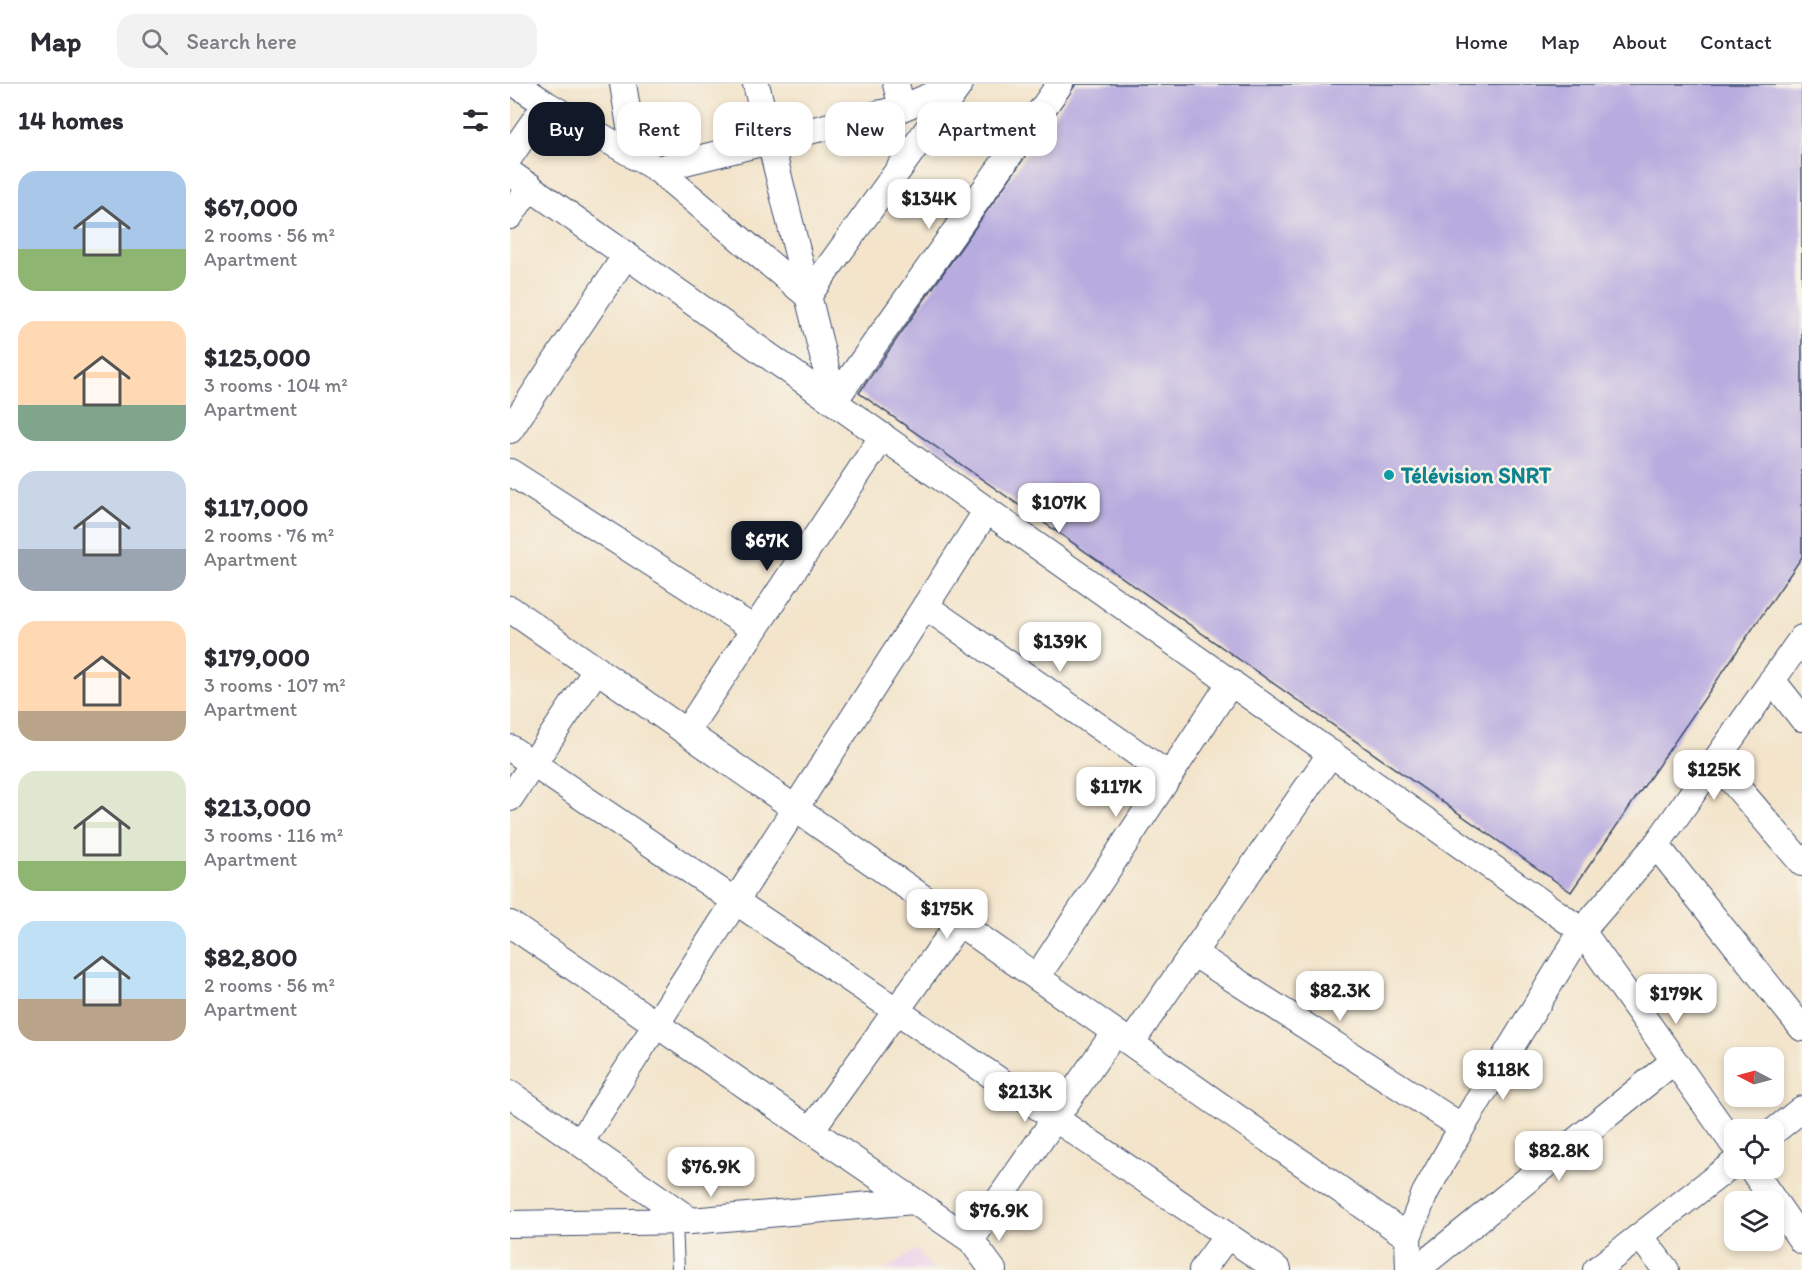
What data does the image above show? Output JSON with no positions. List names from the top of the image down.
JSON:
{
  "places": ["Télévision SNRT"],
  "north": "left",
  "page": {
    "header": "Map",
    "search": "Search here",
    "nav": [
      "Home",
      "Map",
      "About",
      "Contact"
    ],
    "heading": "14 homes",
    "chip": [
      "Buy",
      "Rent",
      "Filters",
      "New",
      "Apartment"
    ],
    "list": [
      {
        "name": "$67,000",
        "note": "2 rooms · 56 m² · Apartment"
      },
      {
        "name": "$125,000",
        "note": "3 rooms · 104 m² · Apartment"
      },
      {
        "name": "$117,000",
        "note": "2 rooms · 76 m² · Apartment"
      },
      {
        "name": "$179,000",
        "note": "3 rooms · 107 m² · Apartment"
      },
      {
        "name": "$213,000",
        "note": "3 rooms · 116 m² · Apartment"
      },
      {
        "name": "$82,800",
        "note": "2 rooms · 56 m² · Apartment"
      }
    ],
    "price": [
      "$134K",
      "$107K",
      "$67K",
      "$139K",
      "$125K",
      "$117K",
      "$175K",
      "$82.3K",
      "$179K",
      "$118K",
      "$213K",
      "$82.8K",
      "$76.9K",
      "$76.9K"
    ]
  }
}
